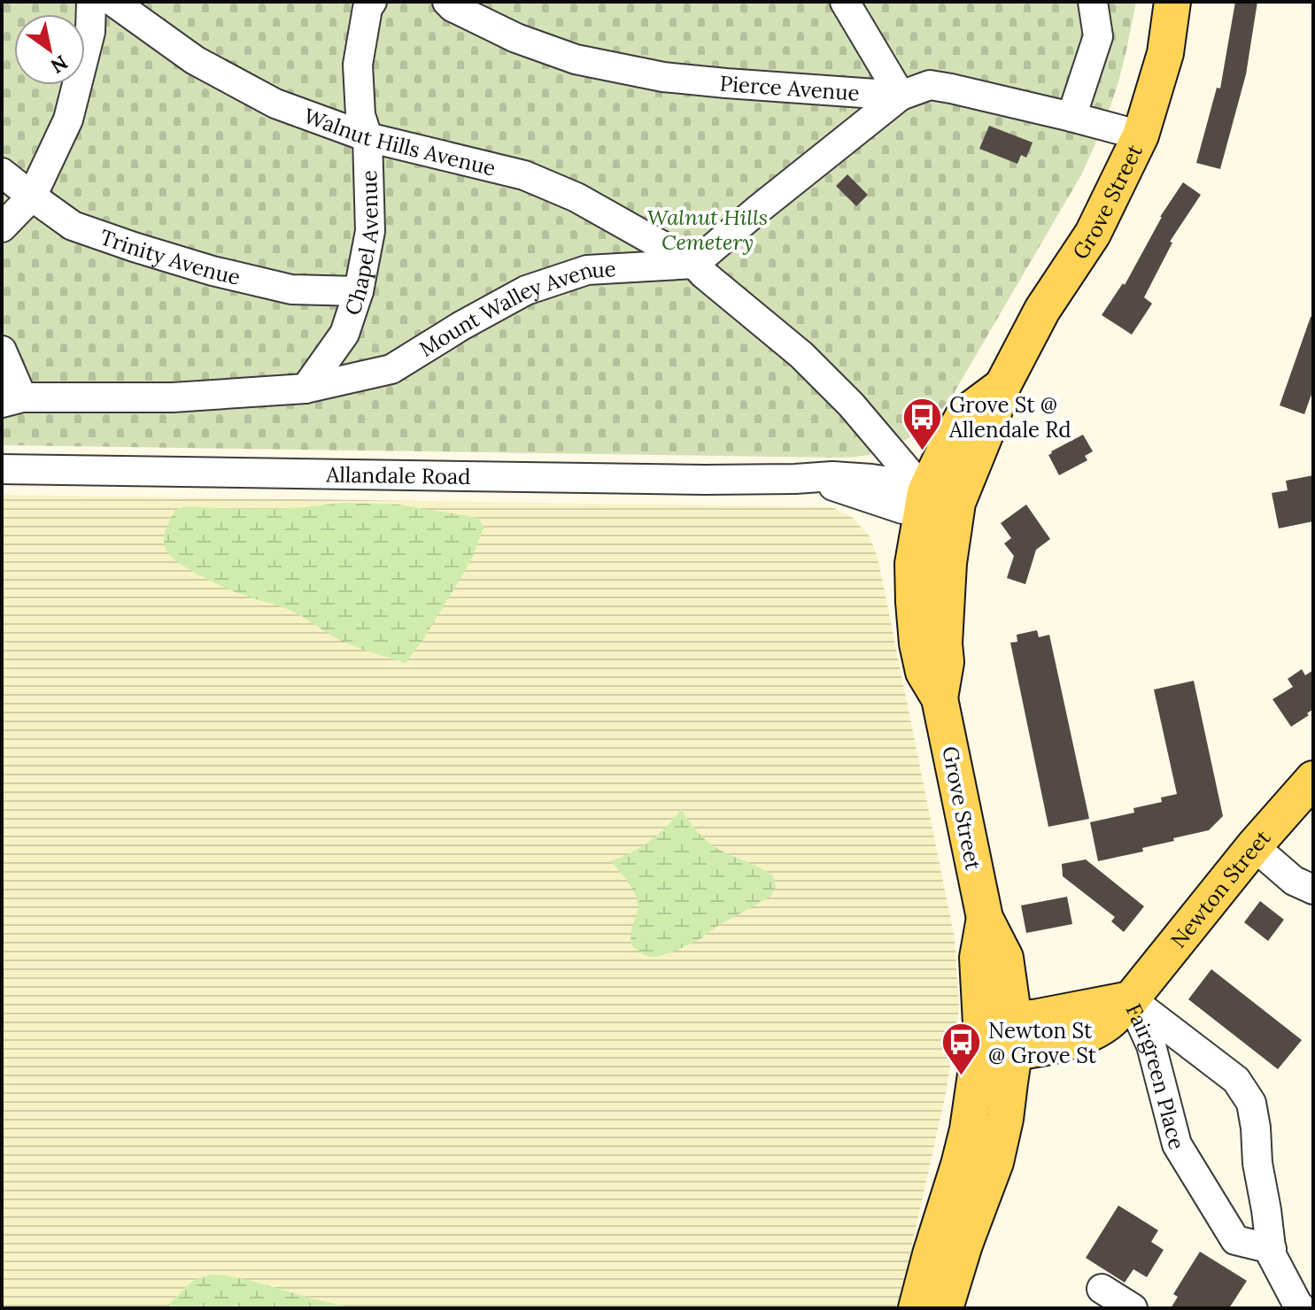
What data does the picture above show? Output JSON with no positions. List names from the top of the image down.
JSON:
{
  "streets": {
    "main road": ["Grove Street", "Newton Street"],
    "street": [
      "Pierce Avenue",
      "Walnut Hills Avenue",
      "Chapel Avenue",
      "Trinity Avenue",
      "Mount Walley Avenue",
      "Allandale Road",
      "Fairgreen Place"
    ]
  },
  "crossings": [
    ["Pierce Avenue", "Grove Street"],
    ["Walnut Hills Avenue", "Chapel Avenue"],
    ["Walnut Hills Avenue", "Mount Walley Avenue"],
    ["Grove Street", "Allandale Road"],
    ["Grove Street", "Newton Street"],
    ["Chapel Avenue", "Trinity Avenue"],
    ["Chapel Avenue", "Mount Walley Avenue"],
    ["Newton Street", "Fairgreen Place"]
  ],
  "parks": ["Walnut Hills Cemetery"],
  "places": {
    "bus stop": ["Grove St @ Allendale Rd", "Newton St @ Grove St"]
  },
  "north": "bottom right"
}
